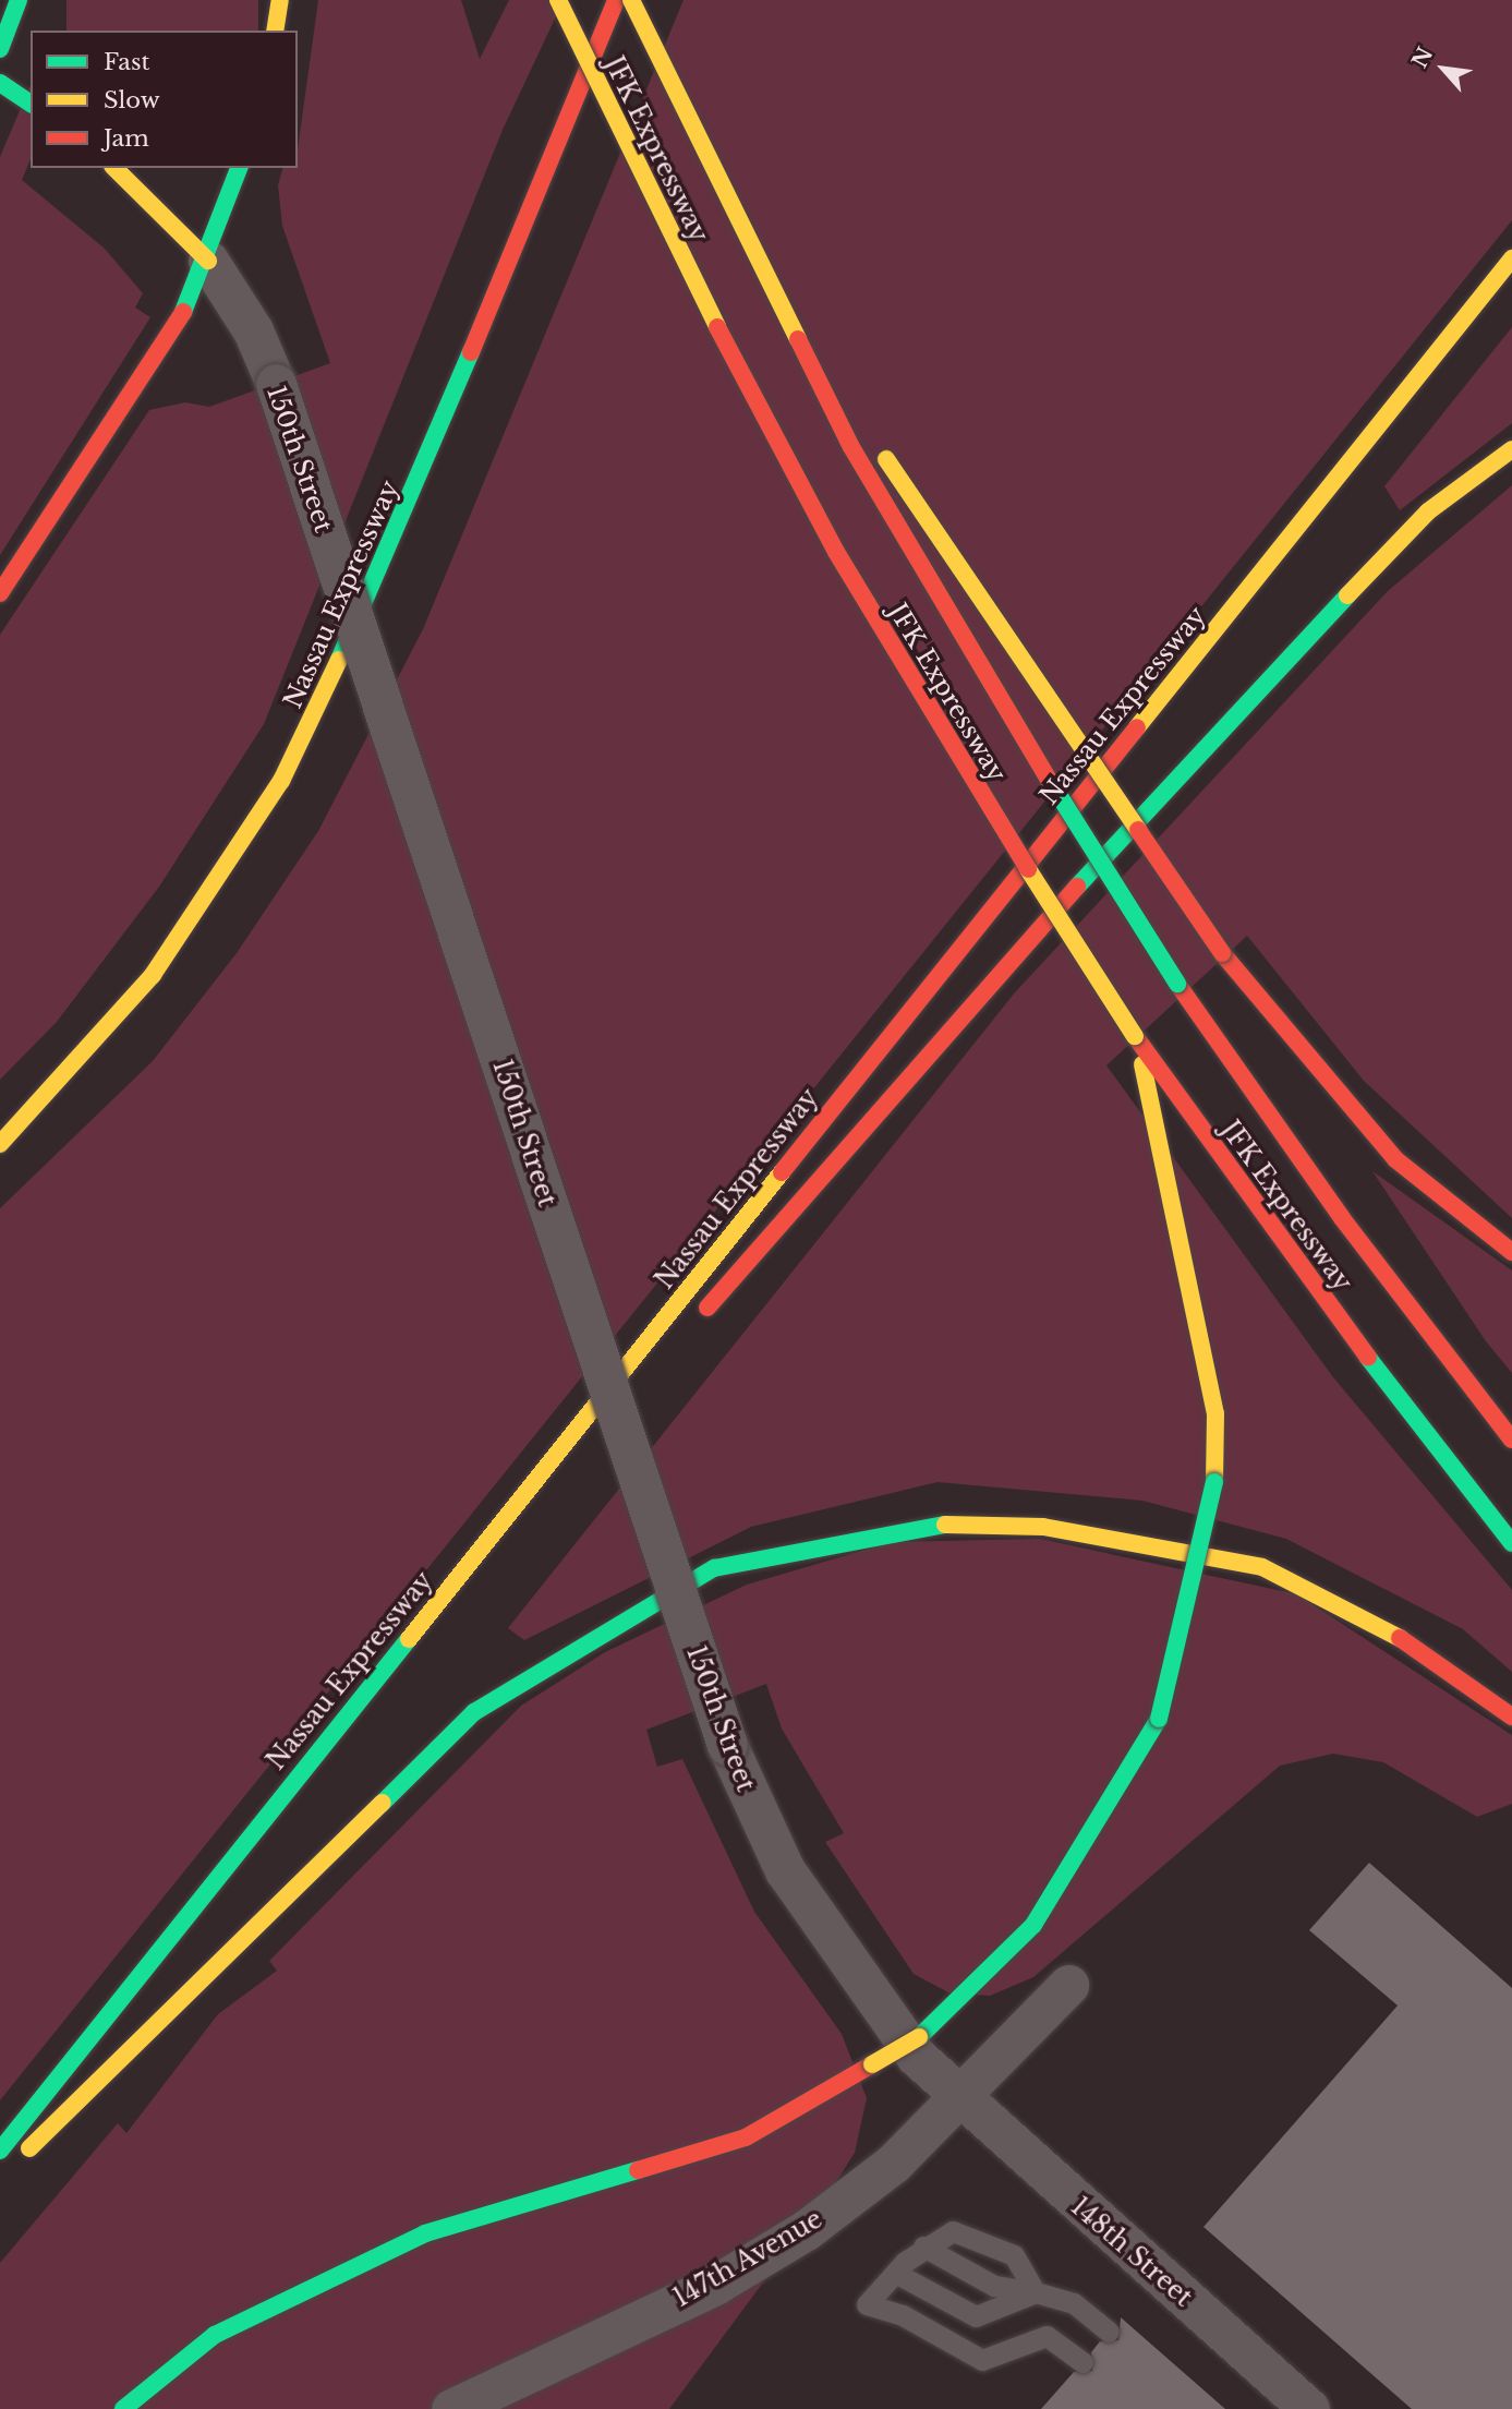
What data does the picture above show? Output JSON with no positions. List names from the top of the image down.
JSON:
{
  "streets": {
    "main road": ["JFK Expressway", "150th Street", "Nassau Expressway"],
    "street": ["148th Street", "147th Avenue"]
  },
  "crossings": [
    ["150th Street", "148th Street"],
    ["150th Street", "147th Avenue"],
    ["148th Street", "147th Avenue"]
  ],
  "legend": ["Fast", "Slow", "Jam"],
  "north": "top left"
}
